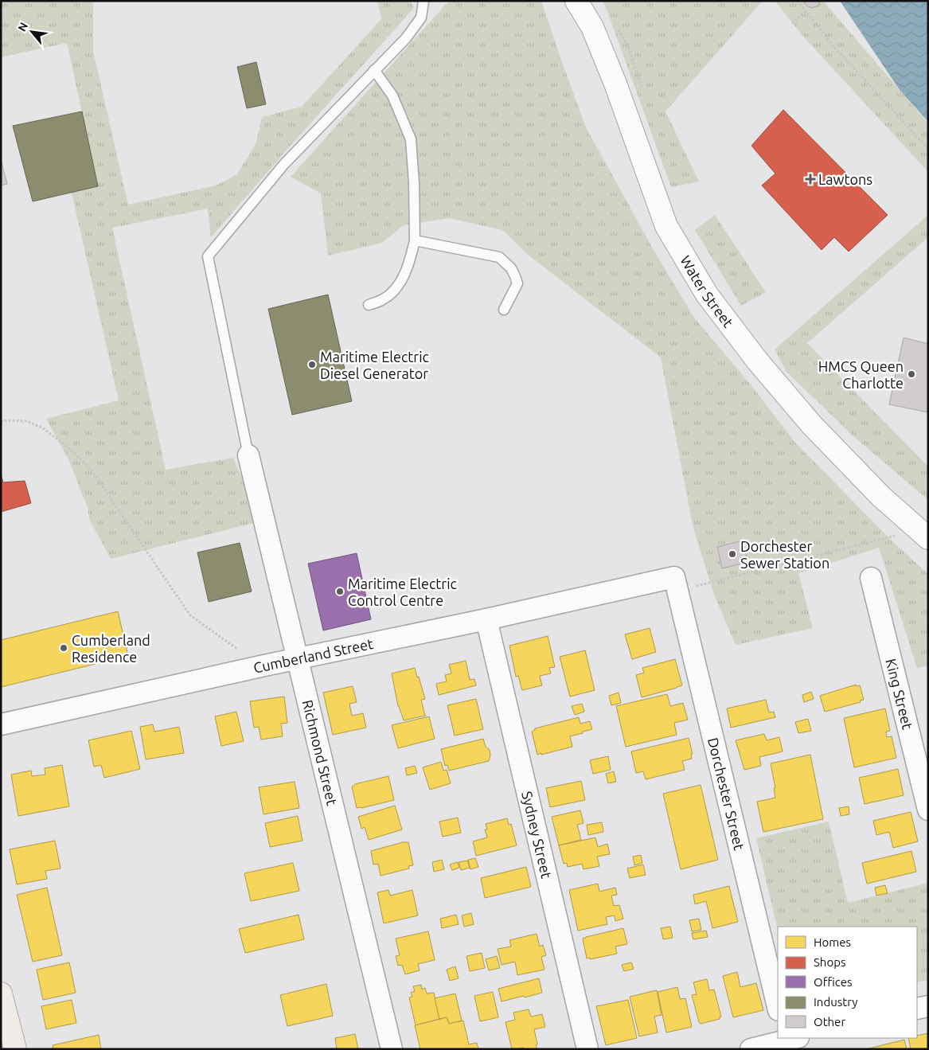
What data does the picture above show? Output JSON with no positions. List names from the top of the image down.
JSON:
{
  "streets": {
    "street": [
      "Water Street",
      "Cumberland Street",
      "King Street",
      "Richmond Street",
      "Dorchester Street",
      "Sydney Street"
    ]
  },
  "crossings": [
    ["Cumberland Street", "Richmond Street"],
    ["Cumberland Street", "Dorchester Street"],
    ["Cumberland Street", "Sydney Street"]
  ],
  "places": {
    "health": ["Lawtons"],
    "other": [
      "Maritime Electric Diesel Generator",
      "HMCS Queen Charlotte",
      "Dorchester Sewer Station",
      "Maritime Electric Control Centre",
      "Cumberland Residence"
    ]
  },
  "legend": [
    "Homes",
    "Shops",
    "Offices",
    "Industry",
    "Other"
  ],
  "north": "top left"
}
